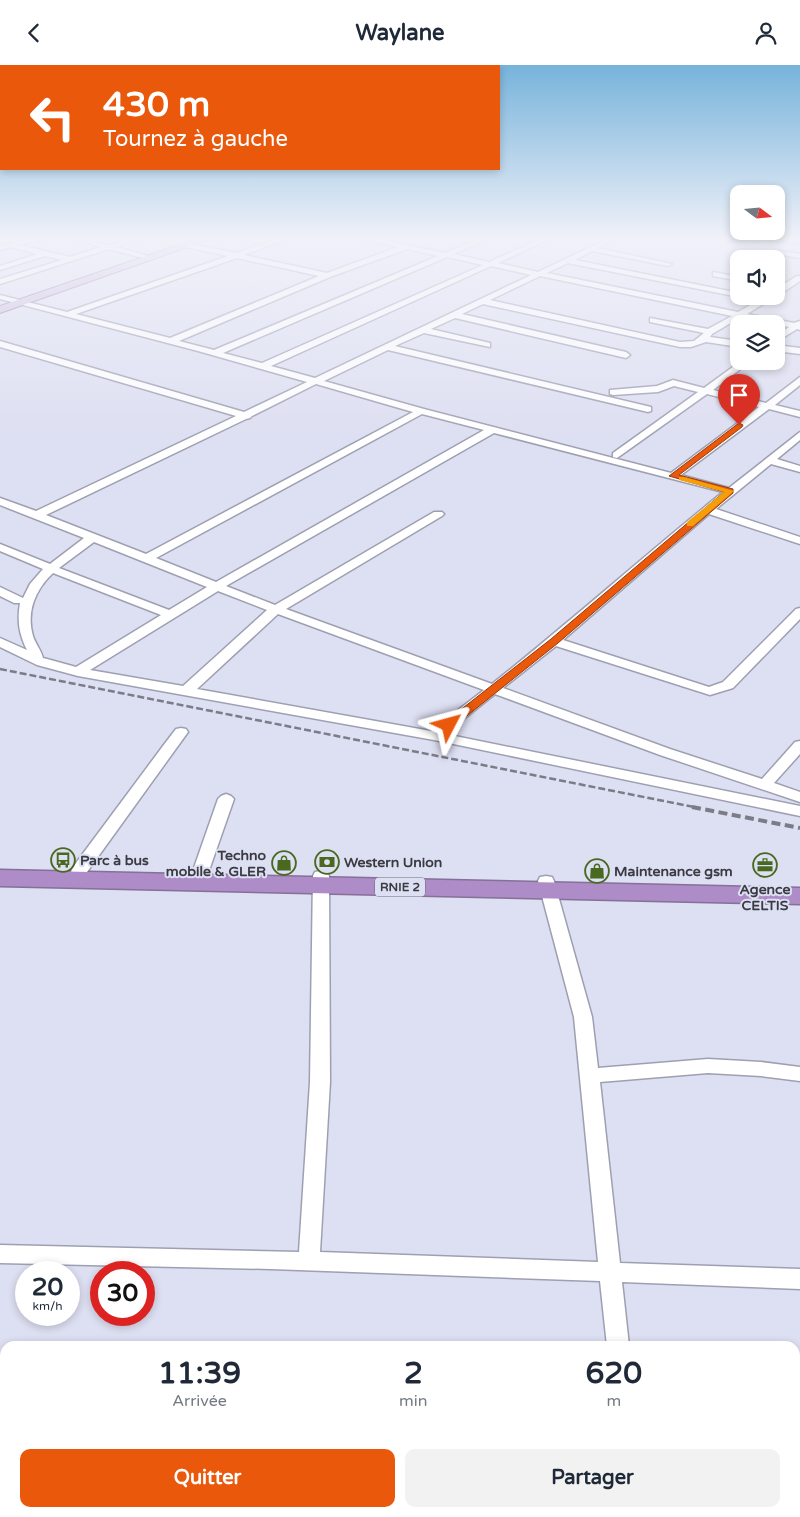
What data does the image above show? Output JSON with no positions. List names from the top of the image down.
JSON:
{
  "streets": {
    "highway": ["RNIE 2"]
  },
  "places": {
    "bus stop": ["Parc à bus"],
    "bank": ["Western Union"],
    "shop": ["Techno mobile & GLER", "Maintenance gsm"],
    "office": ["Agence CELTIS"]
  },
  "north": "right",
  "page": {
    "header": "Waylane",
    "turn": ["430 m", "Tournez à gauche"],
    "speed": "20 km/h",
    "limit": "30",
    "eta": [
      "11:39",
      "Arrivée",
      "2",
      "min",
      "620",
      "m"
    ],
    "buttons": ["Quitter", "Partager"]
  }
}
